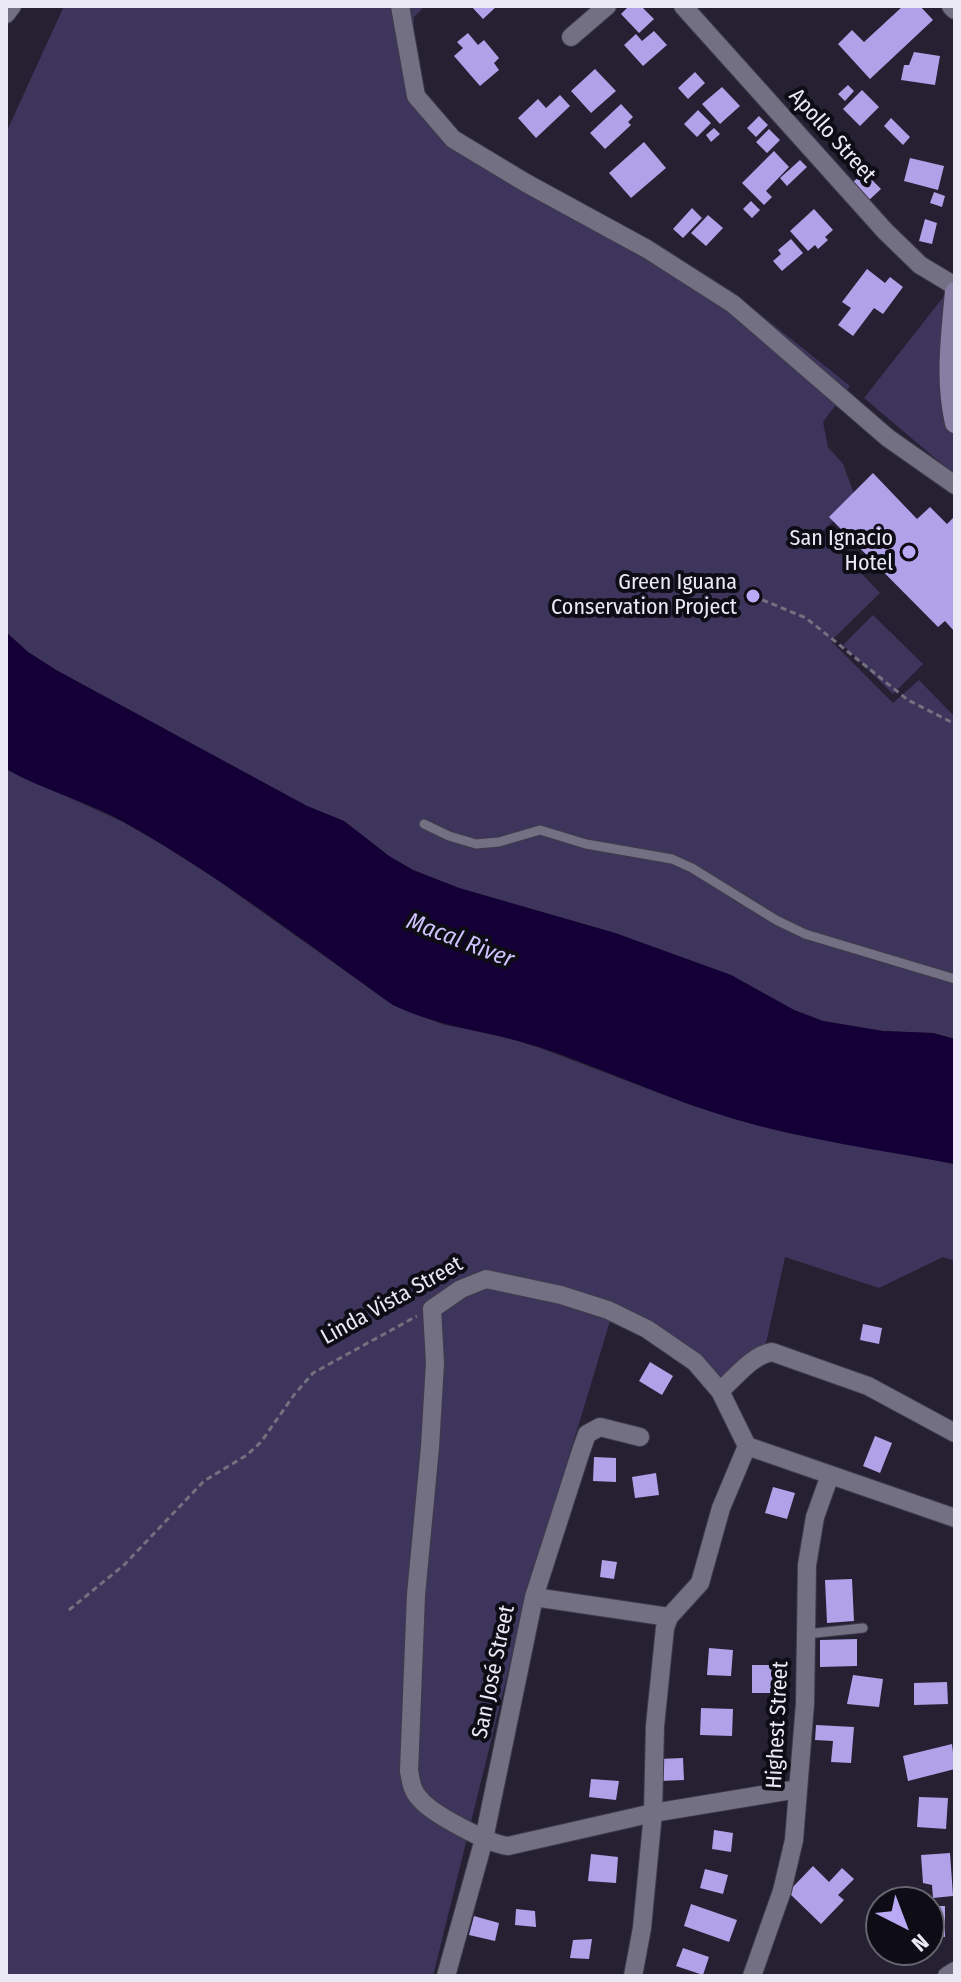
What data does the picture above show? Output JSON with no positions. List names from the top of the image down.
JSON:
{
  "streets": {
    "street": [
      "Apollo Street",
      "Linda Vista Street",
      "San José Street",
      "Highest Street"
    ]
  },
  "water": ["Macal River"],
  "places": ["San Ignacio Hotel", "Green Iguana Conservation Project"],
  "north": "bottom right"
}
